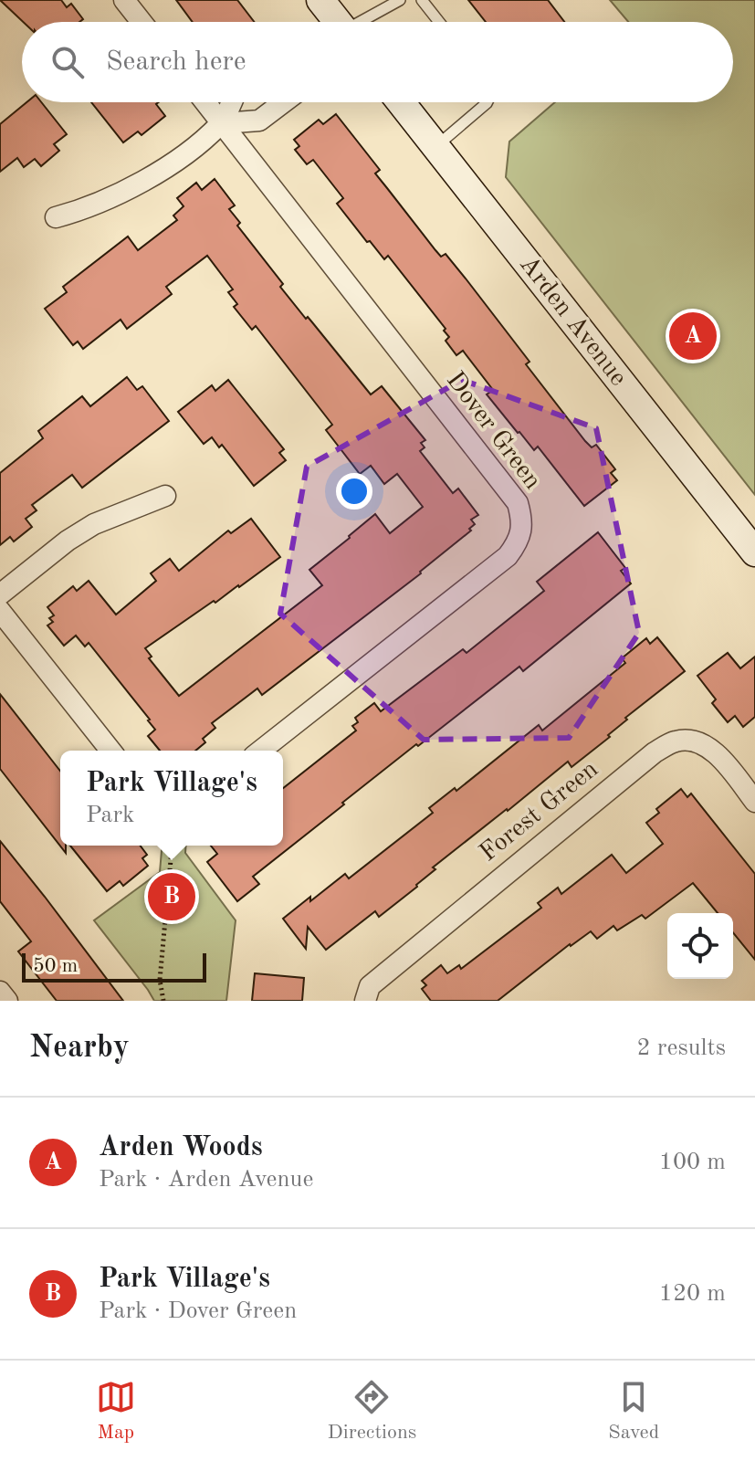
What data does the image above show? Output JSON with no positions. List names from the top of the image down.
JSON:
{
  "streets": {
    "street": ["Arden Avenue", "Dover Green", "Forest Green"]
  },
  "scale_bar": "50 m",
  "page": {
    "search": "Search here",
    "pins": ["A", "B"],
    "popup": ["Park Village's", "Park"],
    "scale": "50 m",
    "heading": ["Nearby", "2 results"],
    "list": [
      {
        "mark": "A",
        "name": "Arden Woods",
        "note": "Park · Arden Avenue",
        "value": "100 m"
      },
      {
        "mark": "B",
        "name": "Park Village's",
        "note": "Park · Dover Green",
        "value": "120 m"
      }
    ],
    "nav": ["Map", "Directions", "Saved"]
  }
}
